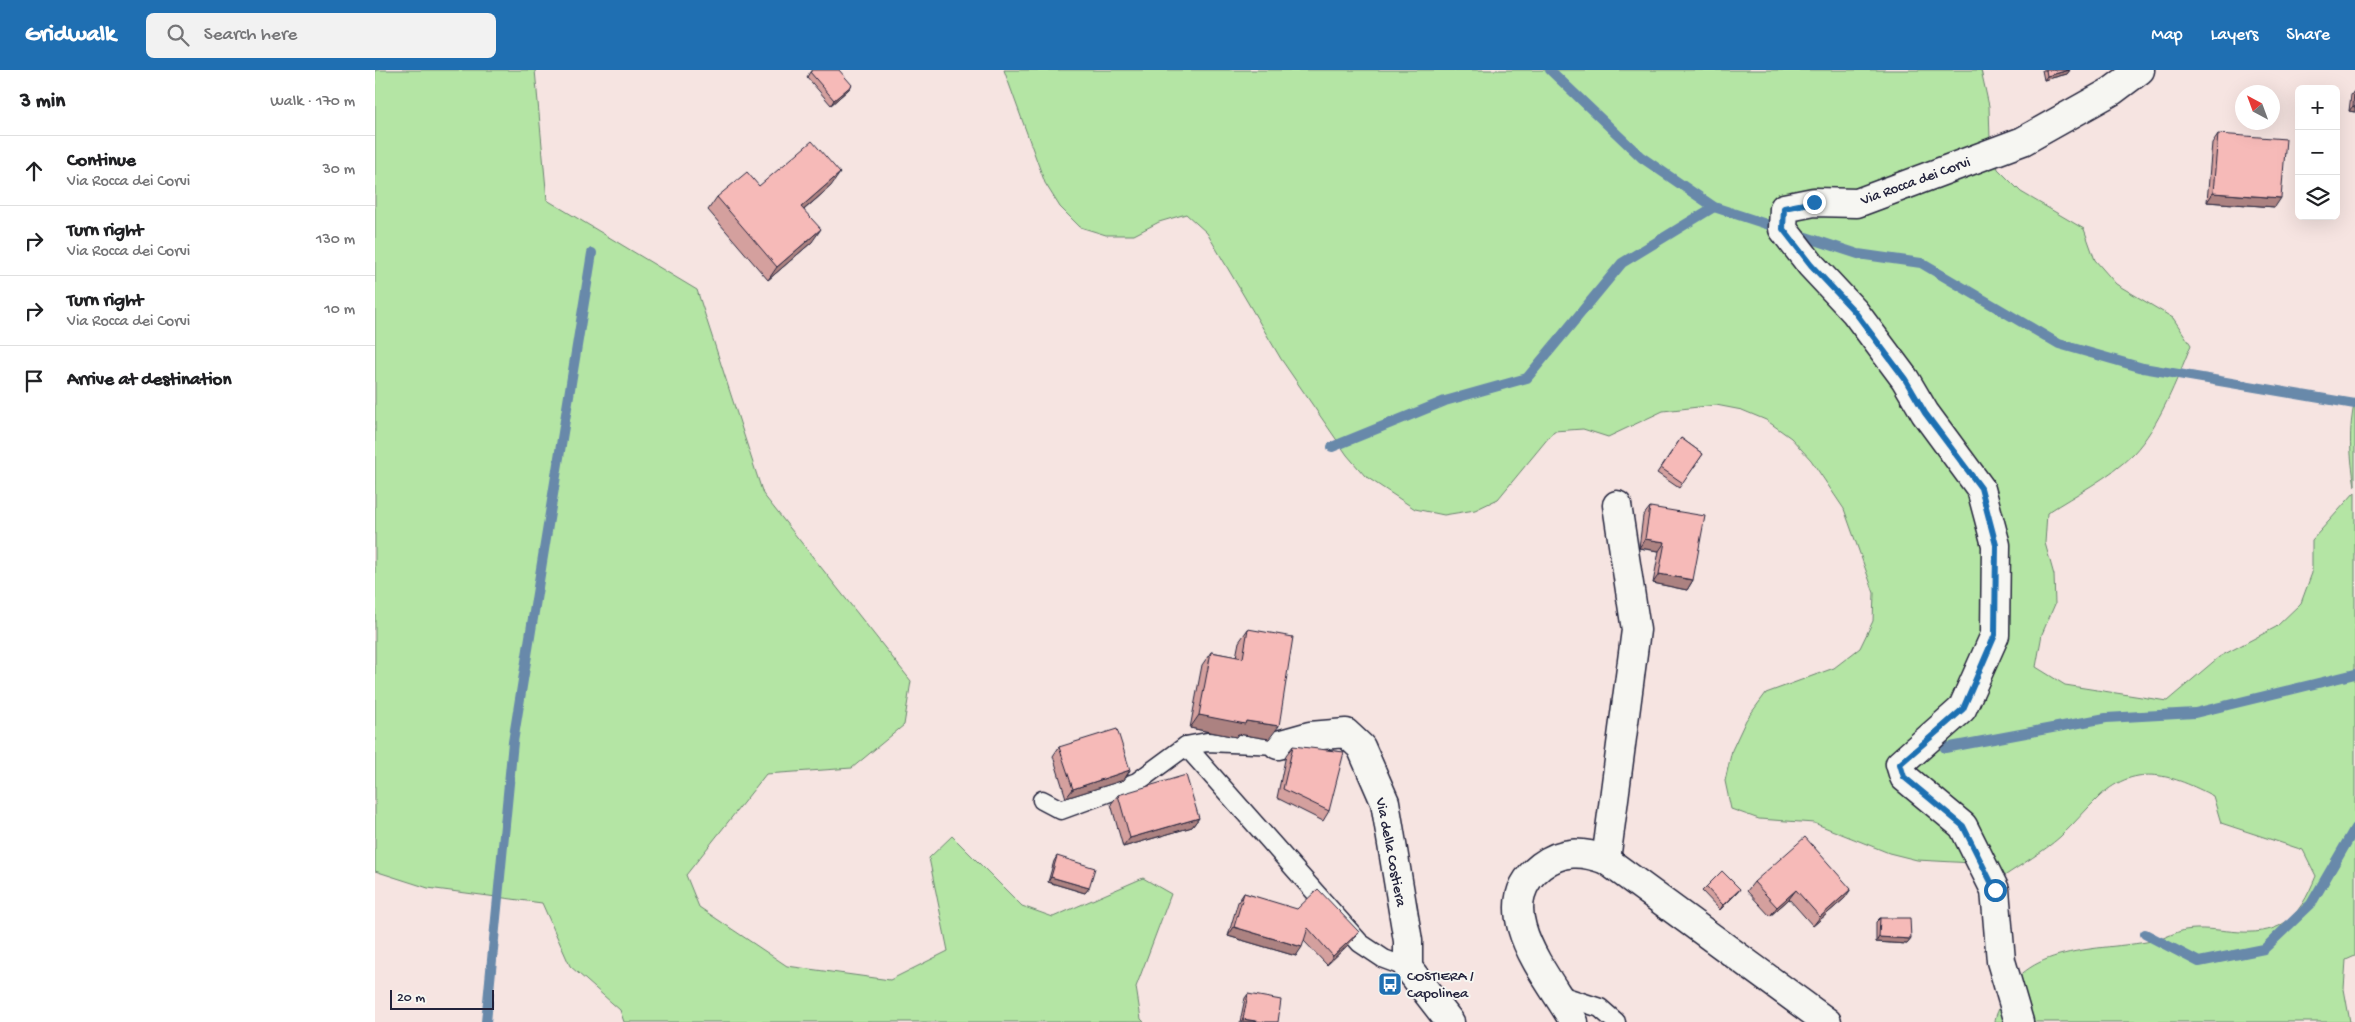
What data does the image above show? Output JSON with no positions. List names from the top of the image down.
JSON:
{
  "streets": {
    "street": ["Via Rocca dei Corvi", "Via della Costiera"]
  },
  "places": {
    "bus stop": ["COSTIERA / Capolinea"]
  },
  "scale_bar": "20 m",
  "north": "top left",
  "page": {
    "header": "Gridwalk",
    "search": "Search here",
    "nav": ["Map", "Layers", "Share"],
    "heading": ["3 min", "Walk · 170 m"],
    "map_buttons": ["+", "−"],
    "list": [
      ["Continue", "Via Rocca dei Corvi", "30 m"],
      ["Turn right", "Via Rocca dei Corvi", "130 m"],
      ["Turn right", "Via Rocca dei Corvi", "10 m"],
      "Arrive at destination"
    ],
    "scale": "20 m"
  }
}
